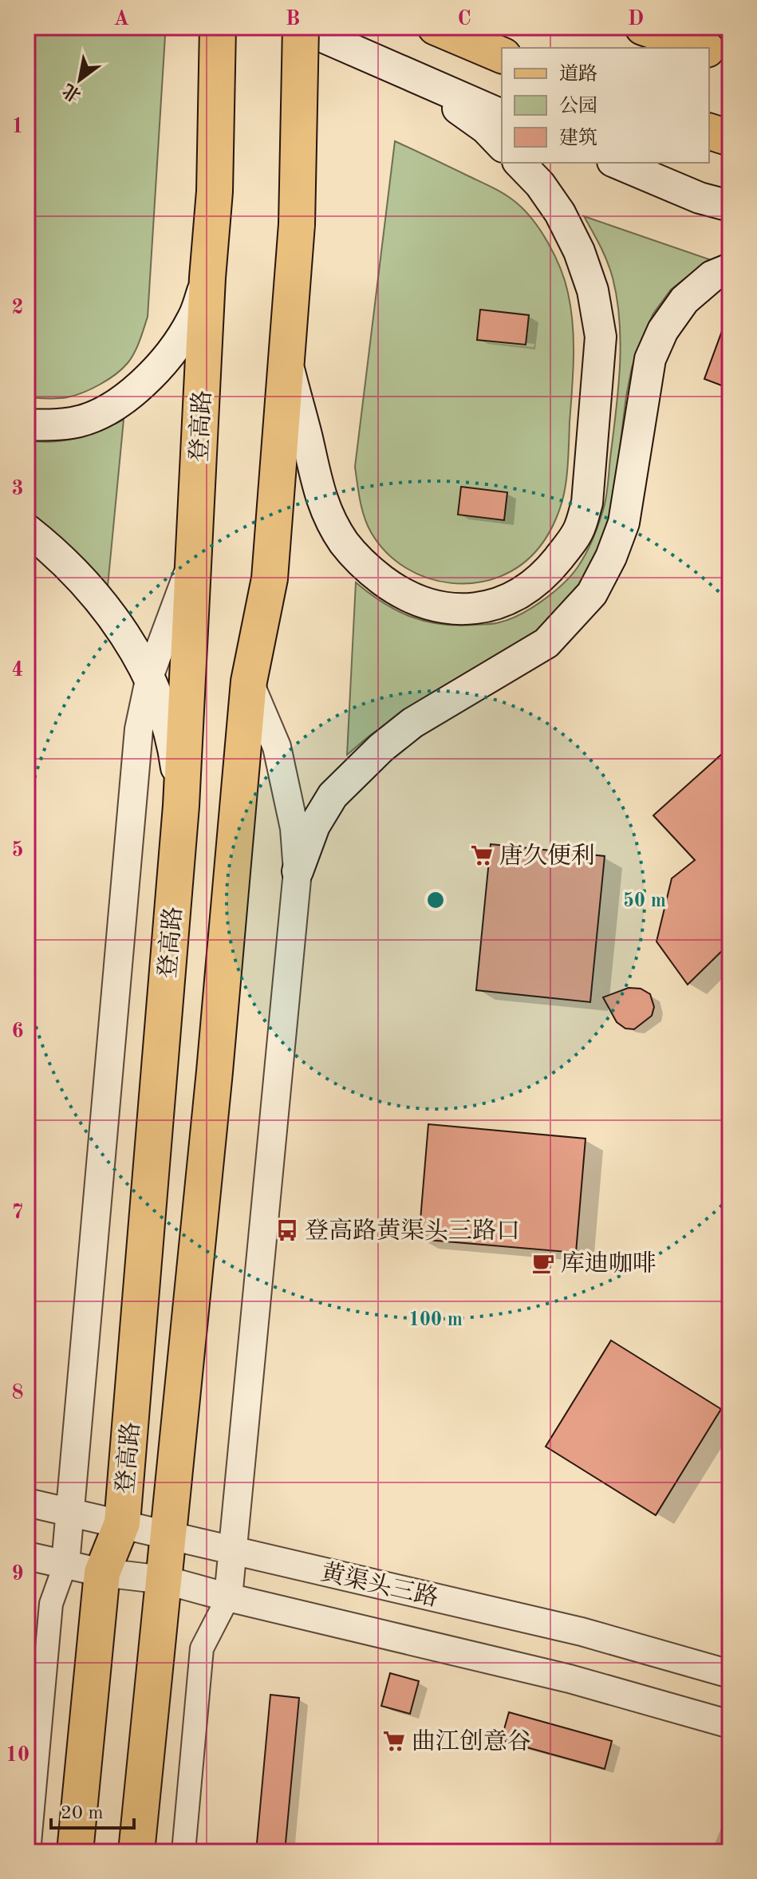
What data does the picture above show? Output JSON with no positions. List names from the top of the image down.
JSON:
{
  "streets": {
    "main road": ["登高路"],
    "street": ["黄渠头三路"]
  },
  "crossings": [
    ["登高路", "黄渠头三路"]
  ],
  "places": {
    "supermarket": ["唐久便利", "曲江创意谷"],
    "bus stop": ["登高路黄渠头三路口"],
    "cafe": ["库迪咖啡"]
  },
  "legend": ["道路", "公园", "建筑"],
  "scale_bar": "20 m",
  "north": "bottom left",
  "grid": {
    "columns": [
      "A",
      "B",
      "C",
      "D"
    ],
    "rows": [
      "1",
      "2",
      "3",
      "4",
      "5",
      "6",
      "7",
      "8",
      "9",
      "10"
    ]
  },
  "rings": ["50 m", "100 m"]
}
